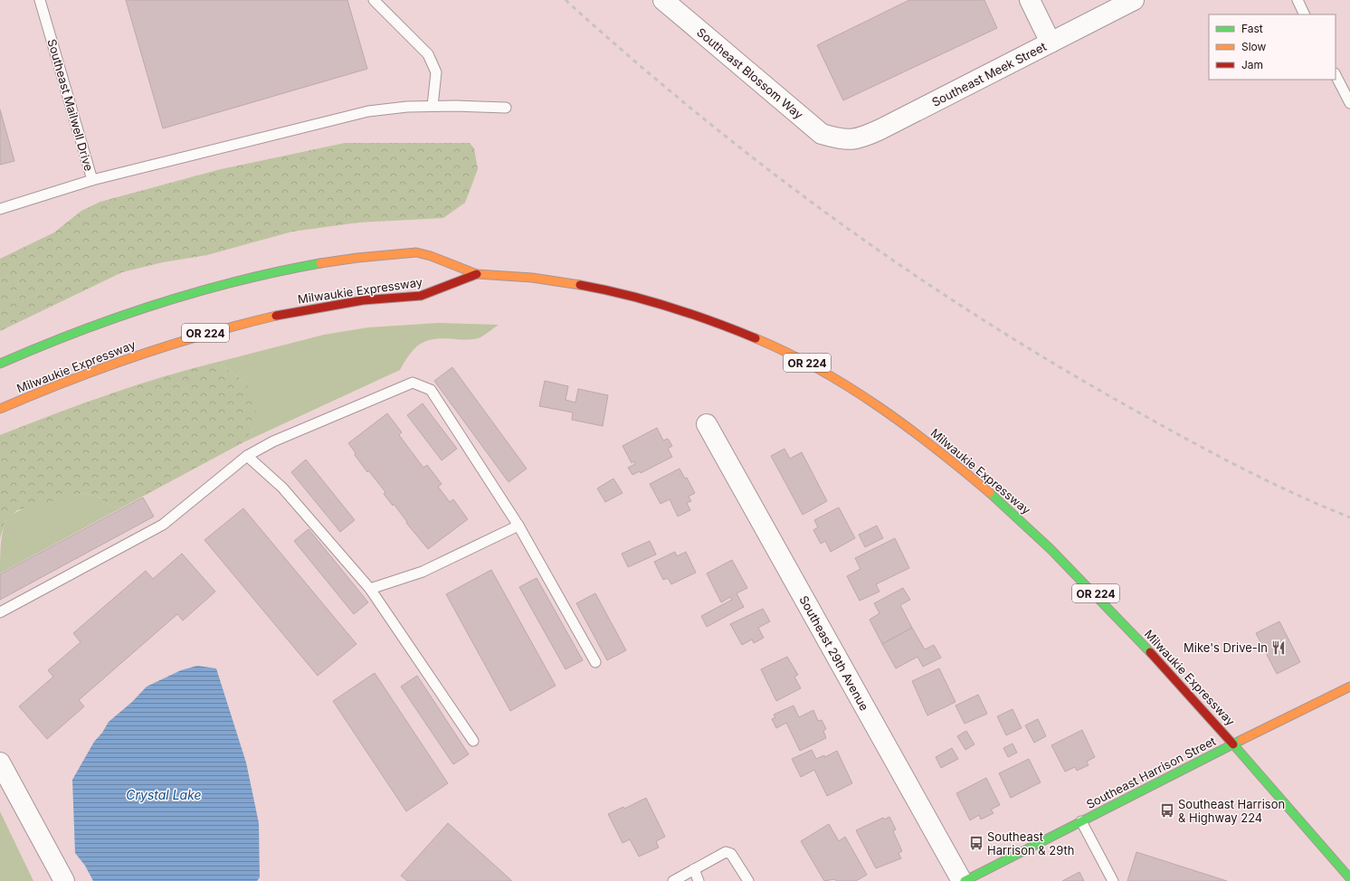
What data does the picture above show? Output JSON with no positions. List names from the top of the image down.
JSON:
{
  "streets": {
    "main road": ["Milwaukie Expressway", "OR 224", "Southeast Harrison Street"],
    "street": ["Southeast Blossom Way", "Southeast Meek Street", "Southeast 29th Avenue"],
    "lane": ["Southeast Mailwell Drive"]
  },
  "crossings": [
    ["Southeast Blossom Way", "Southeast Meek Street"],
    ["Milwaukie Expressway", "Southeast Harrison Street"],
    ["Southeast 29th Avenue", "Southeast Harrison Street"]
  ],
  "water": ["Crystal Lake"],
  "places": {
    "restaurant": ["Mike's Drive-In"],
    "bus stop": ["Southeast Harrison & Highway 224", "Southeast Harrison & 29th"]
  },
  "legend": ["Fast", "Slow", "Jam"]
}
